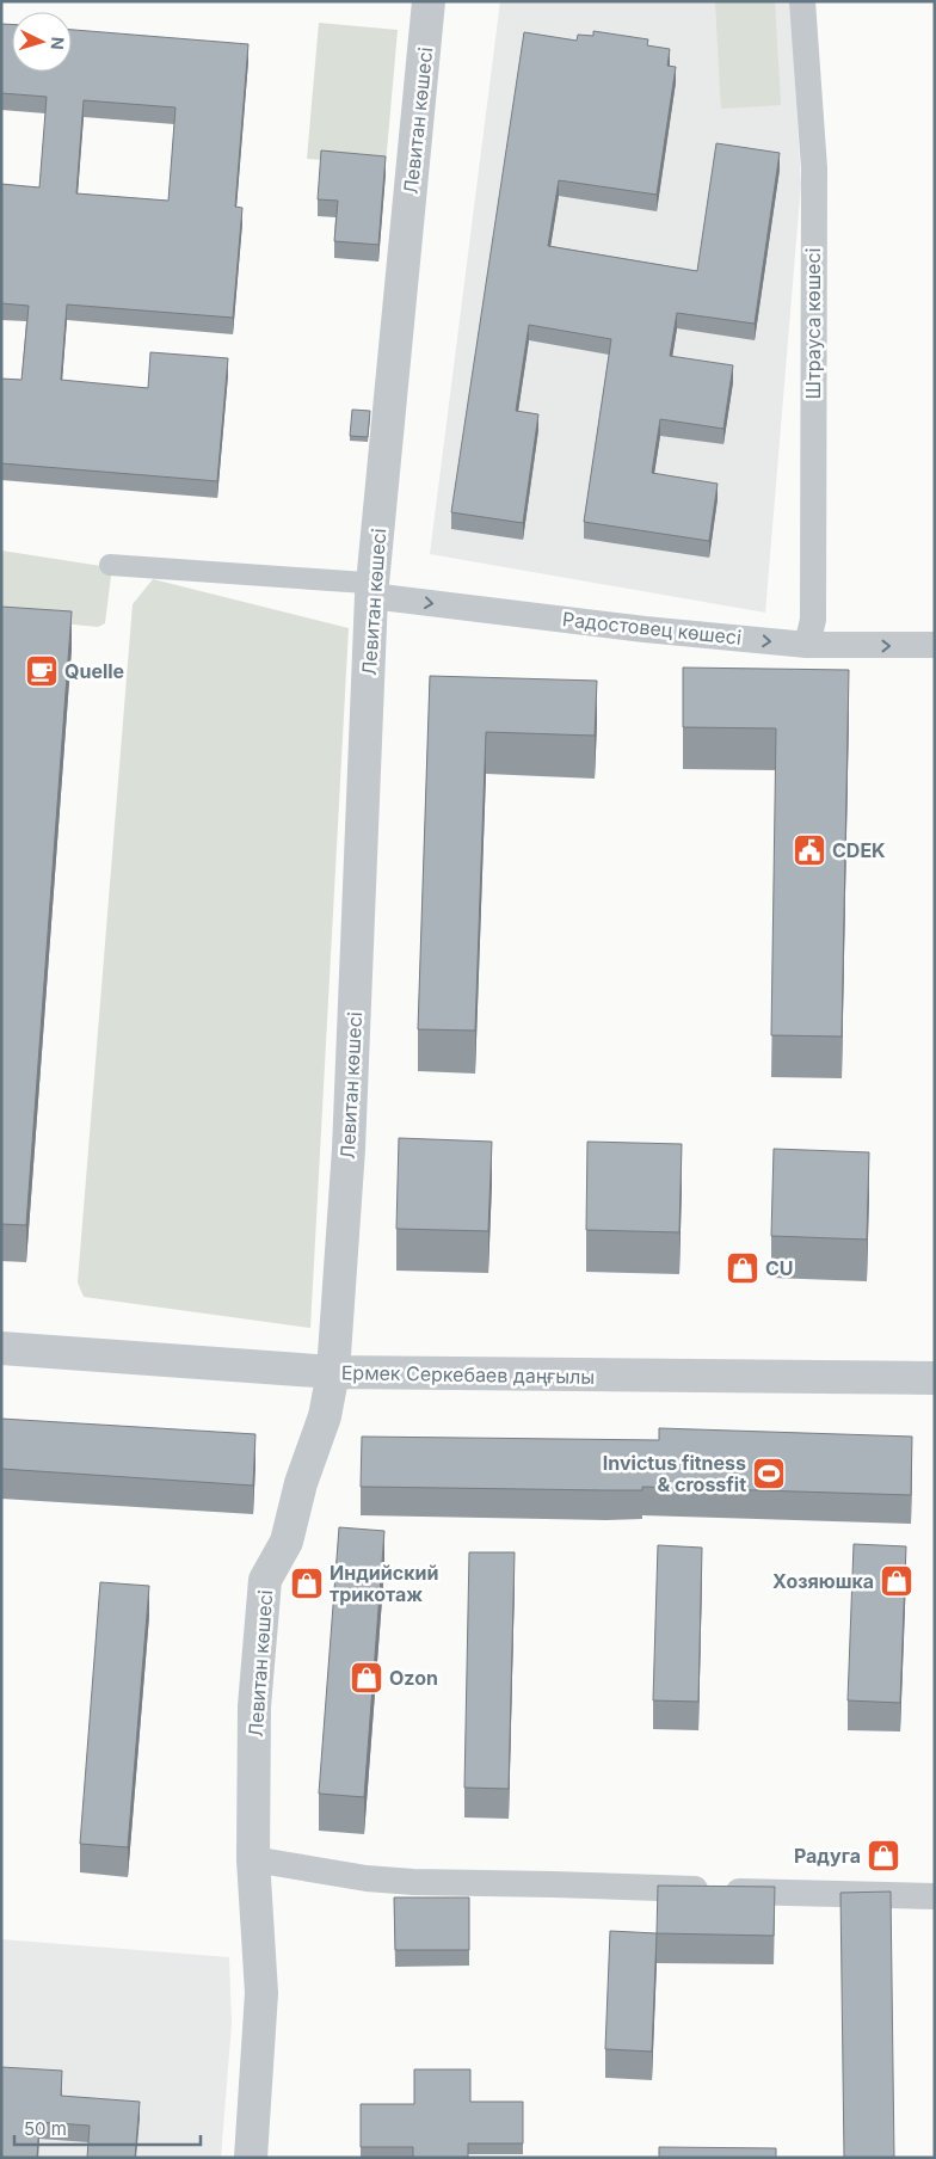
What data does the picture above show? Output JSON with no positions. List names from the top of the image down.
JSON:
{
  "streets": {
    "street": [
      "Левитан көшесі",
      "Штрауса көшесі",
      "Радостовец көшесі",
      "Ермек Серкебаев даңғылы"
    ]
  },
  "crossings": [
    ["Левитан көшесі", "Радостовец көшесі"],
    ["Левитан көшесі", "Ермек Серкебаев даңғылы"],
    ["Штрауса көшесі", "Радостовец көшесі"]
  ],
  "one_way": ["Радостовец көшесі"],
  "places": {
    "cafe": ["Quelle"],
    "public building": ["CDEK"],
    "shop": [
      "CU",
      "Хозяюшка",
      "Индийский трикотаж",
      "Ozon",
      "Радуга"
    ],
    "sports": ["Invictus fitness & crossfit"]
  },
  "scale_bar": "50 m",
  "north": "right"
}
